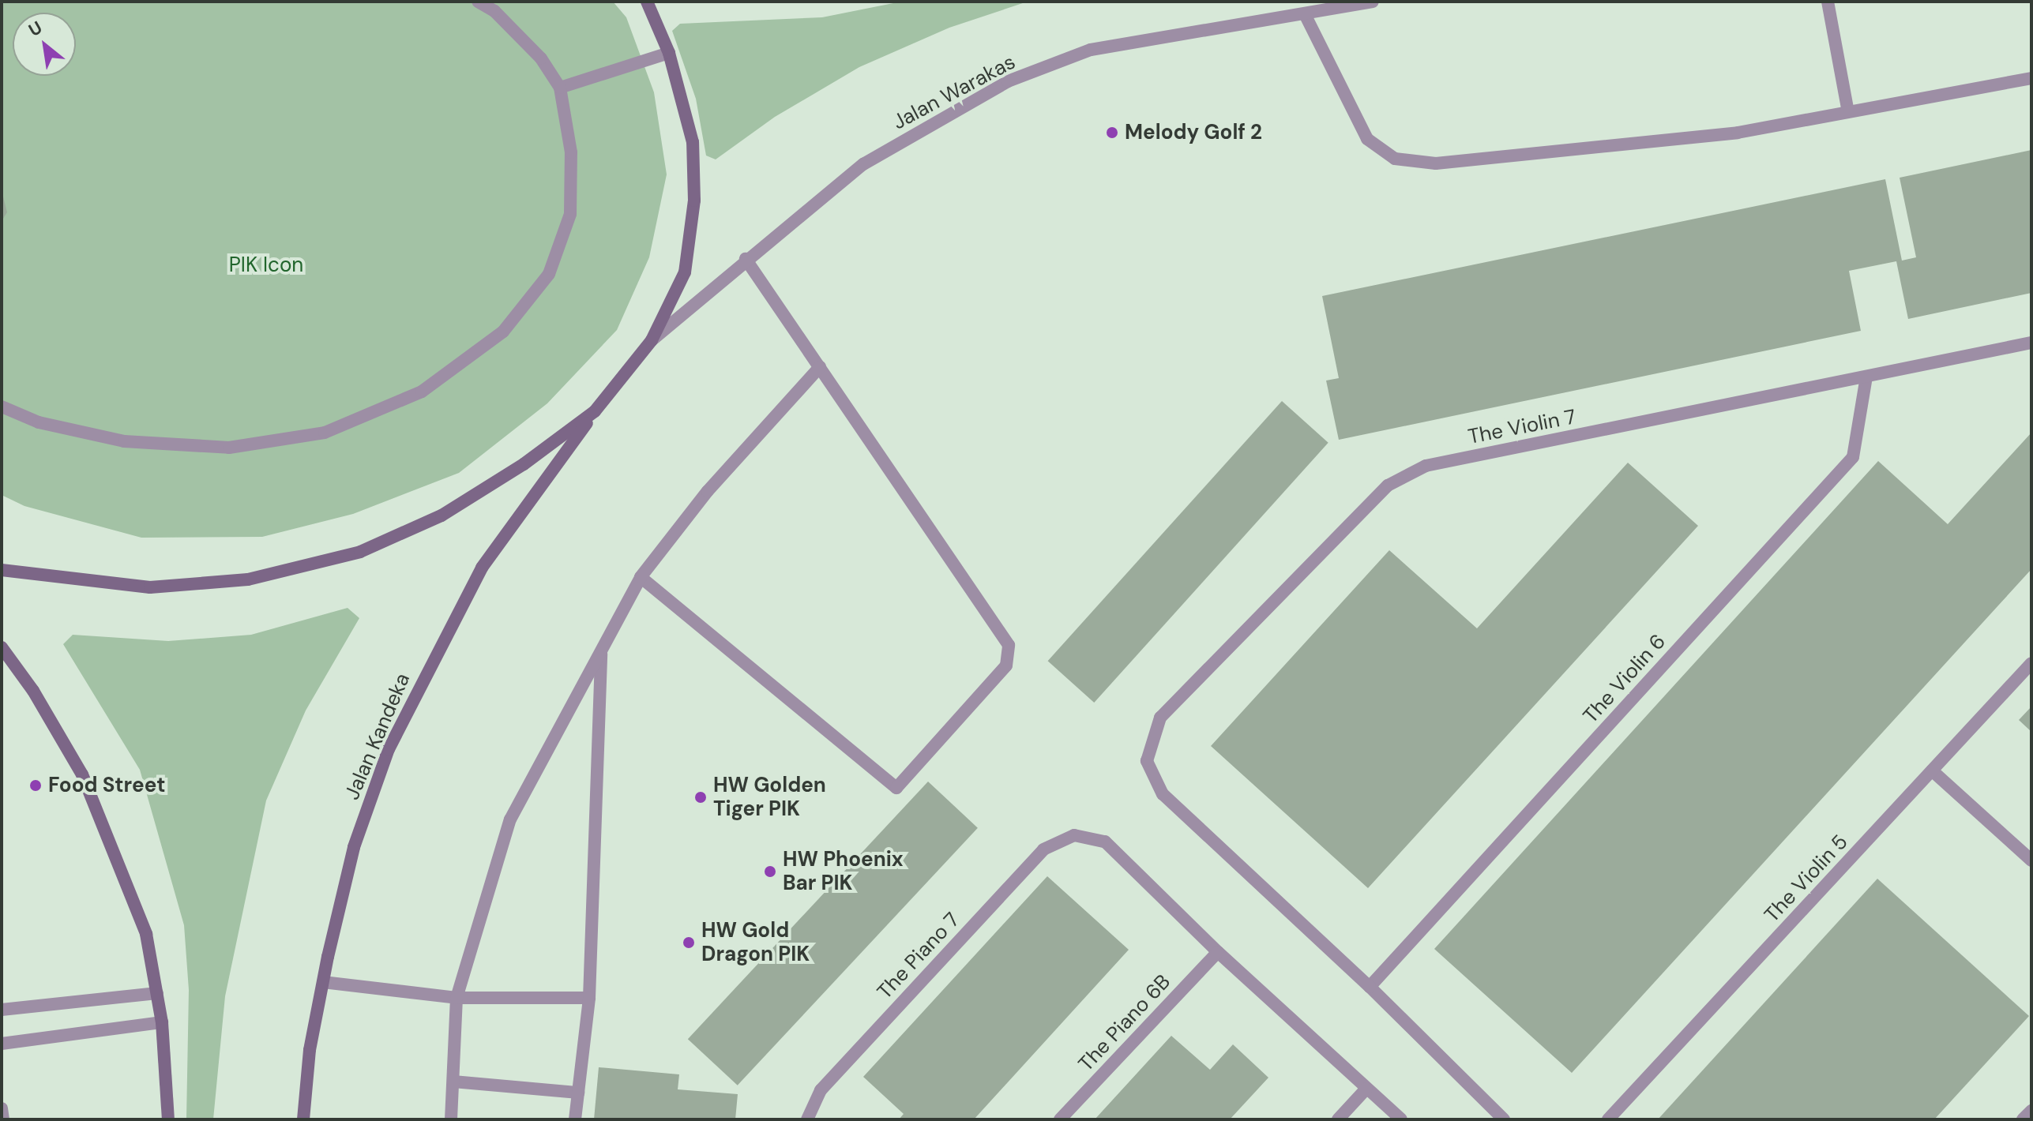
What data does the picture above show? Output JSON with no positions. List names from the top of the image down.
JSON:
{
  "streets": {
    "main road": ["Jalan Kandeka"],
    "street": [
      "Jalan Warakas",
      "The Violin 7",
      "The Violin 6",
      "The Violin 5",
      "The Piano 7",
      "The Piano 6B"
    ]
  },
  "crossings": [
    ["The Violin 7", "The Violin 6"],
    ["The Piano 7", "The Piano 6B"]
  ],
  "parks": ["PIK Icon"],
  "places": [
    "Melody Golf 2",
    "Food Street",
    "HW Golden Tiger PIK",
    "HW Phoenix Bar PIK",
    "HW Gold Dragon PIK"
  ],
  "north": "top left"
}
